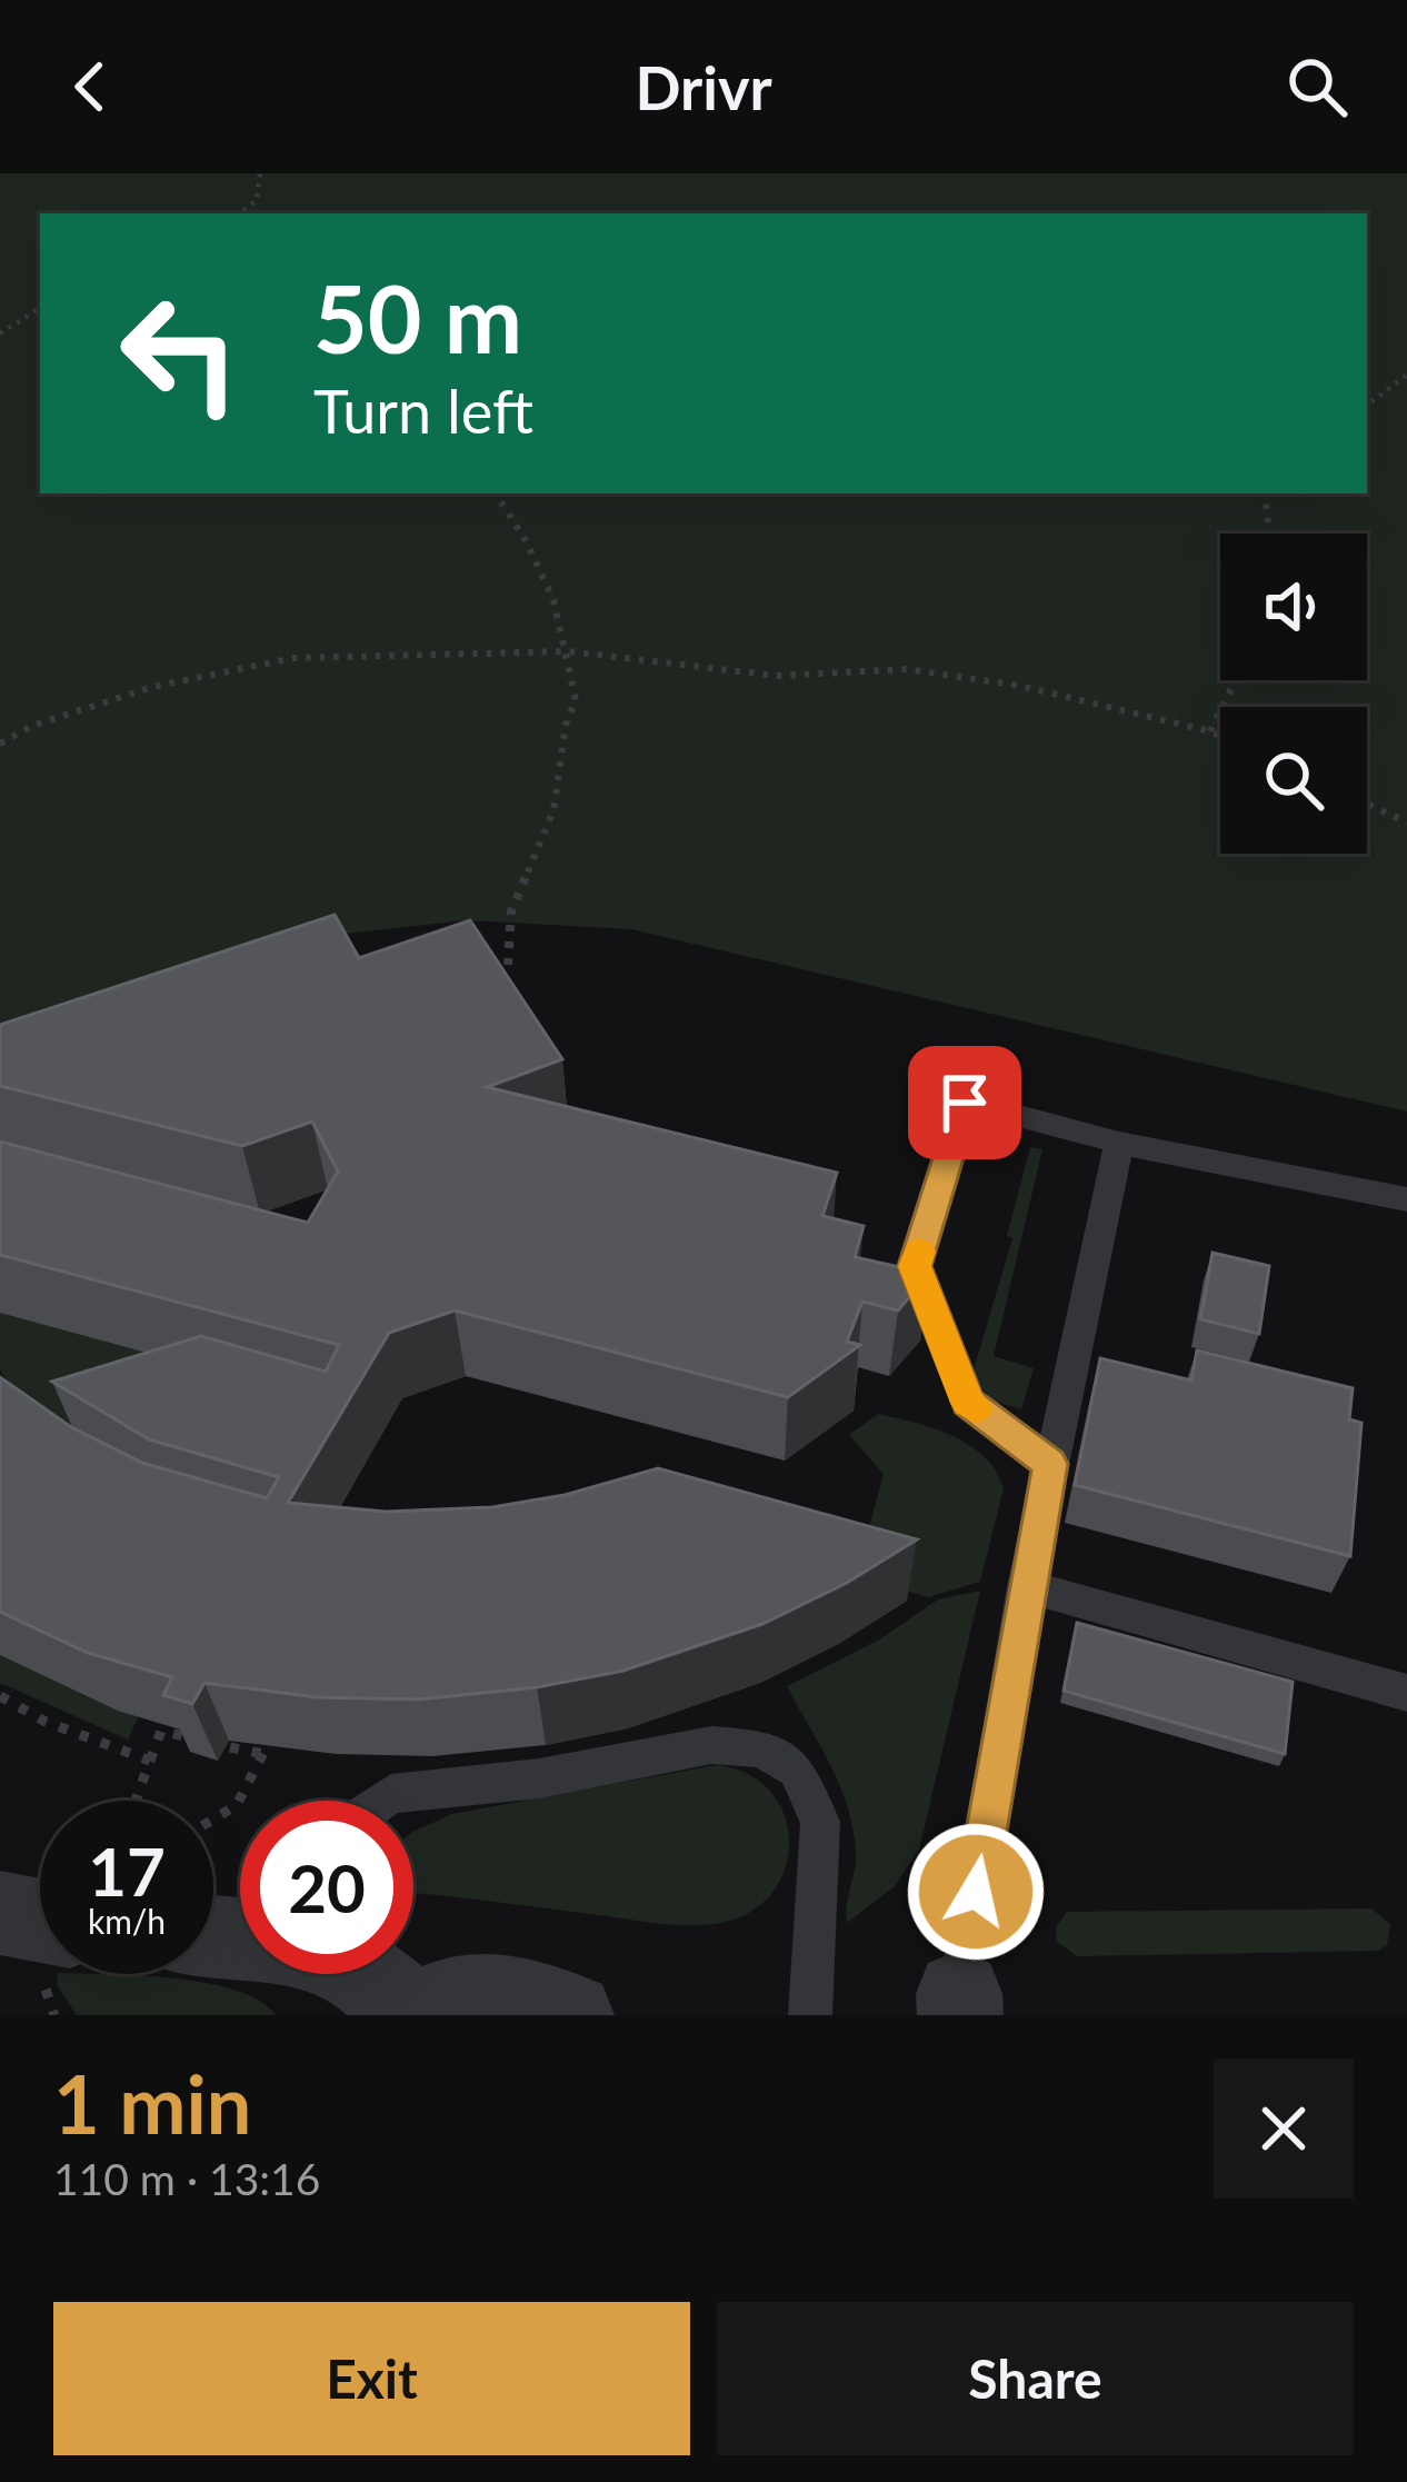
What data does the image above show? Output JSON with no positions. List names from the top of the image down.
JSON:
{
  "page": {
    "header": "Drivr",
    "turn": ["50 m", "Turn left"],
    "speed": "17 km/h",
    "limit": "20",
    "heading": ["1 min", "110 m · 13:16"],
    "buttons": ["Exit", "Share"]
  }
}
